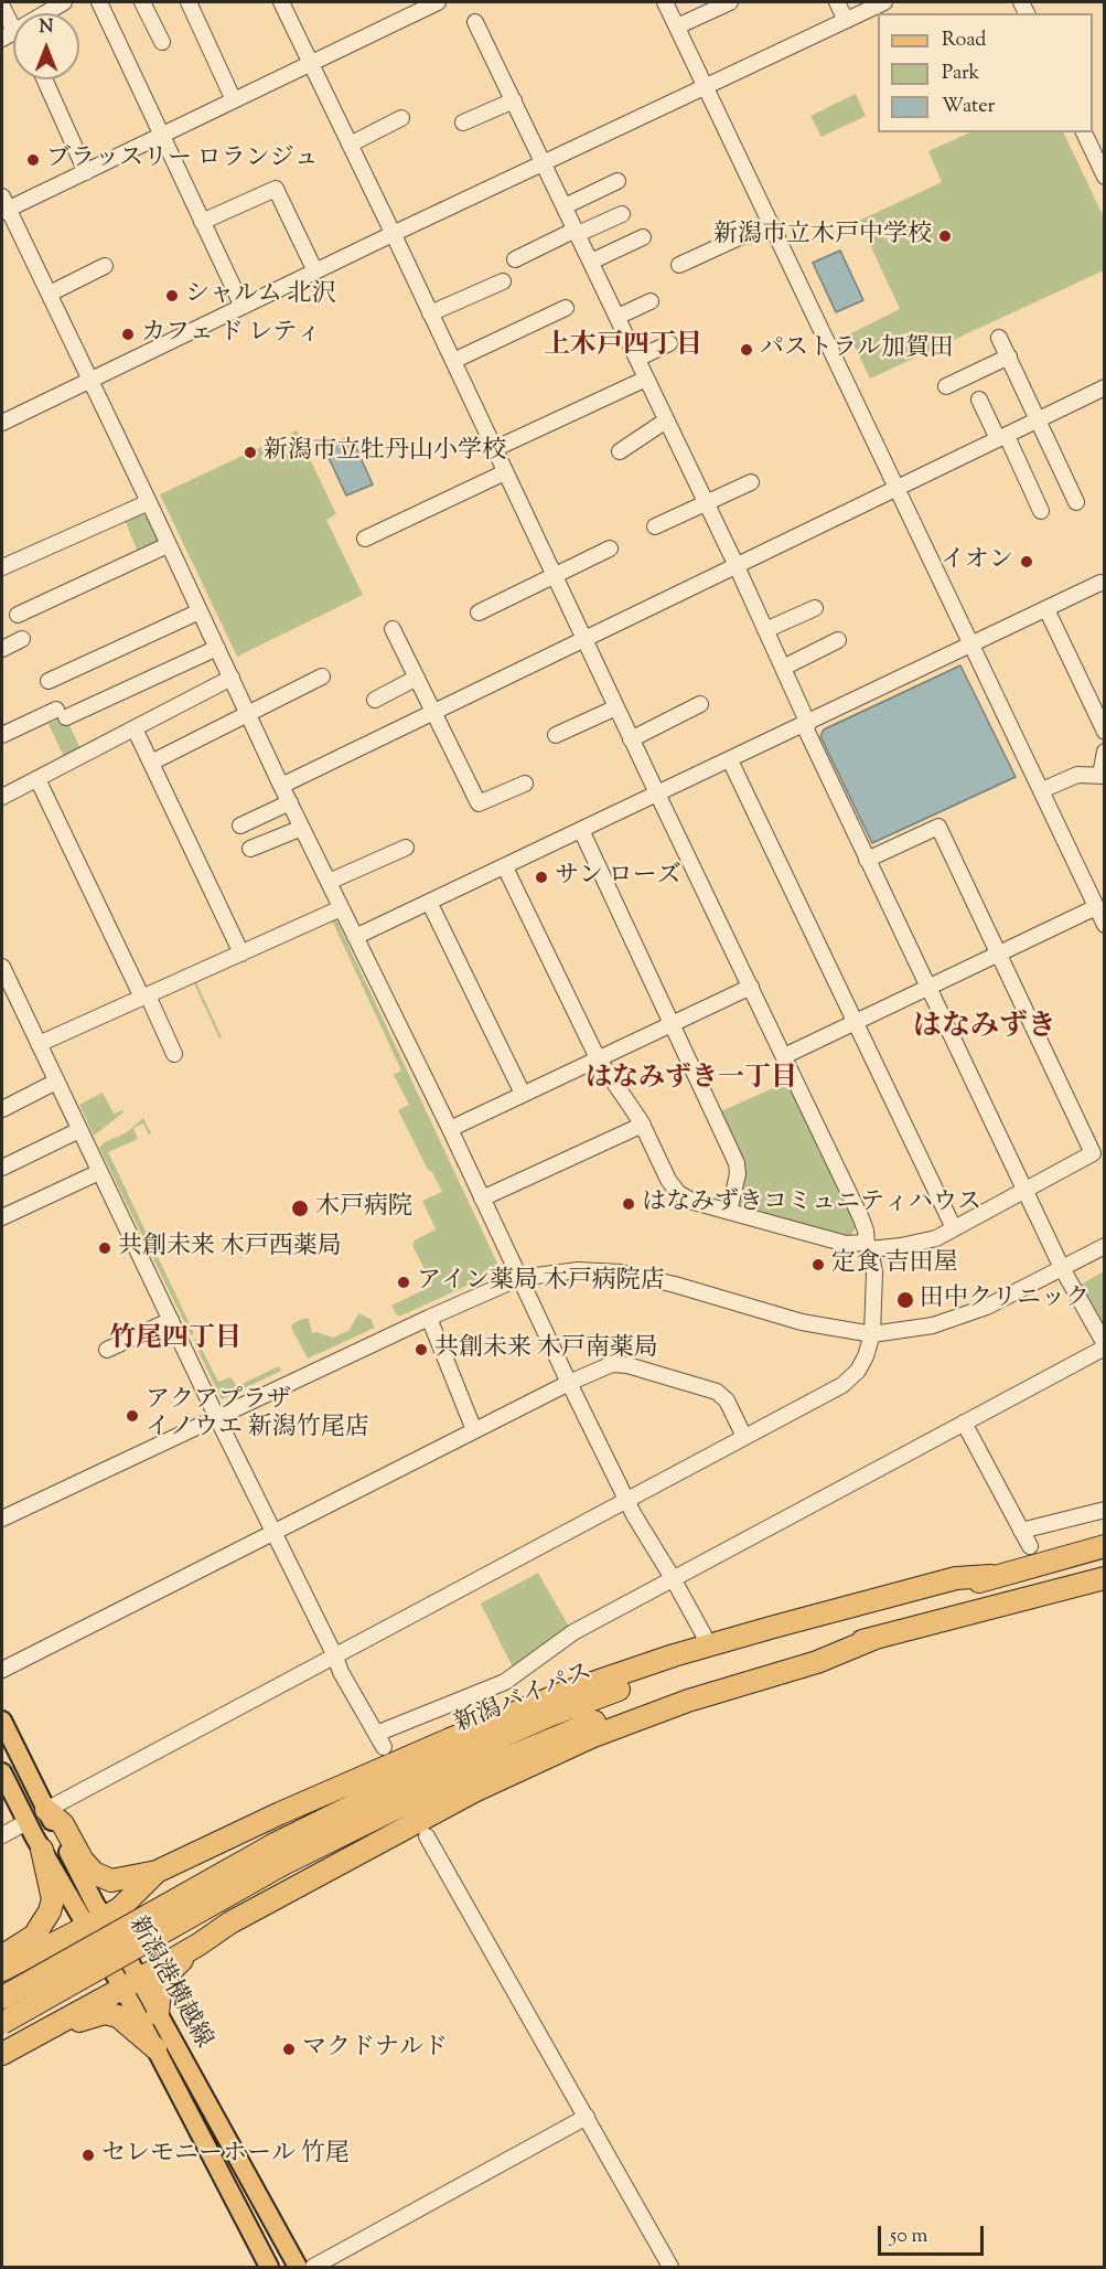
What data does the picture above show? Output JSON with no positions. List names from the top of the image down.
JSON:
{
  "streets": {
    "highway": ["新潟バイパス"],
    "main road": ["新潟港横越線"]
  },
  "districts": [
    "上木戸四丁目",
    "はなみずき",
    "はなみずき一丁目",
    "竹尾四丁目"
  ],
  "places": [
    "ブラッスリー ロランジュ",
    "新潟市立木戸中学校",
    "シャルム 北沢",
    "カフェ ド レティ",
    "パストラル加賀田",
    "新潟市立牡丹山小学校",
    "イオン",
    "サン ローズ",
    "はなみずきコミュニティハウス",
    "木戸病院",
    "共創未来 木戸西薬局",
    "定食 吉田屋",
    "アイン薬局 木戸病院店",
    "田中クリニック",
    "共創未来 木戸南薬局",
    "アクアプラザ イノウエ 新潟竹尾店",
    "マクドナルド",
    "セレモニーホール 竹尾"
  ],
  "legend": ["Road", "Park", "Water"],
  "scale_bar": "50 m",
  "north": "top"
}
